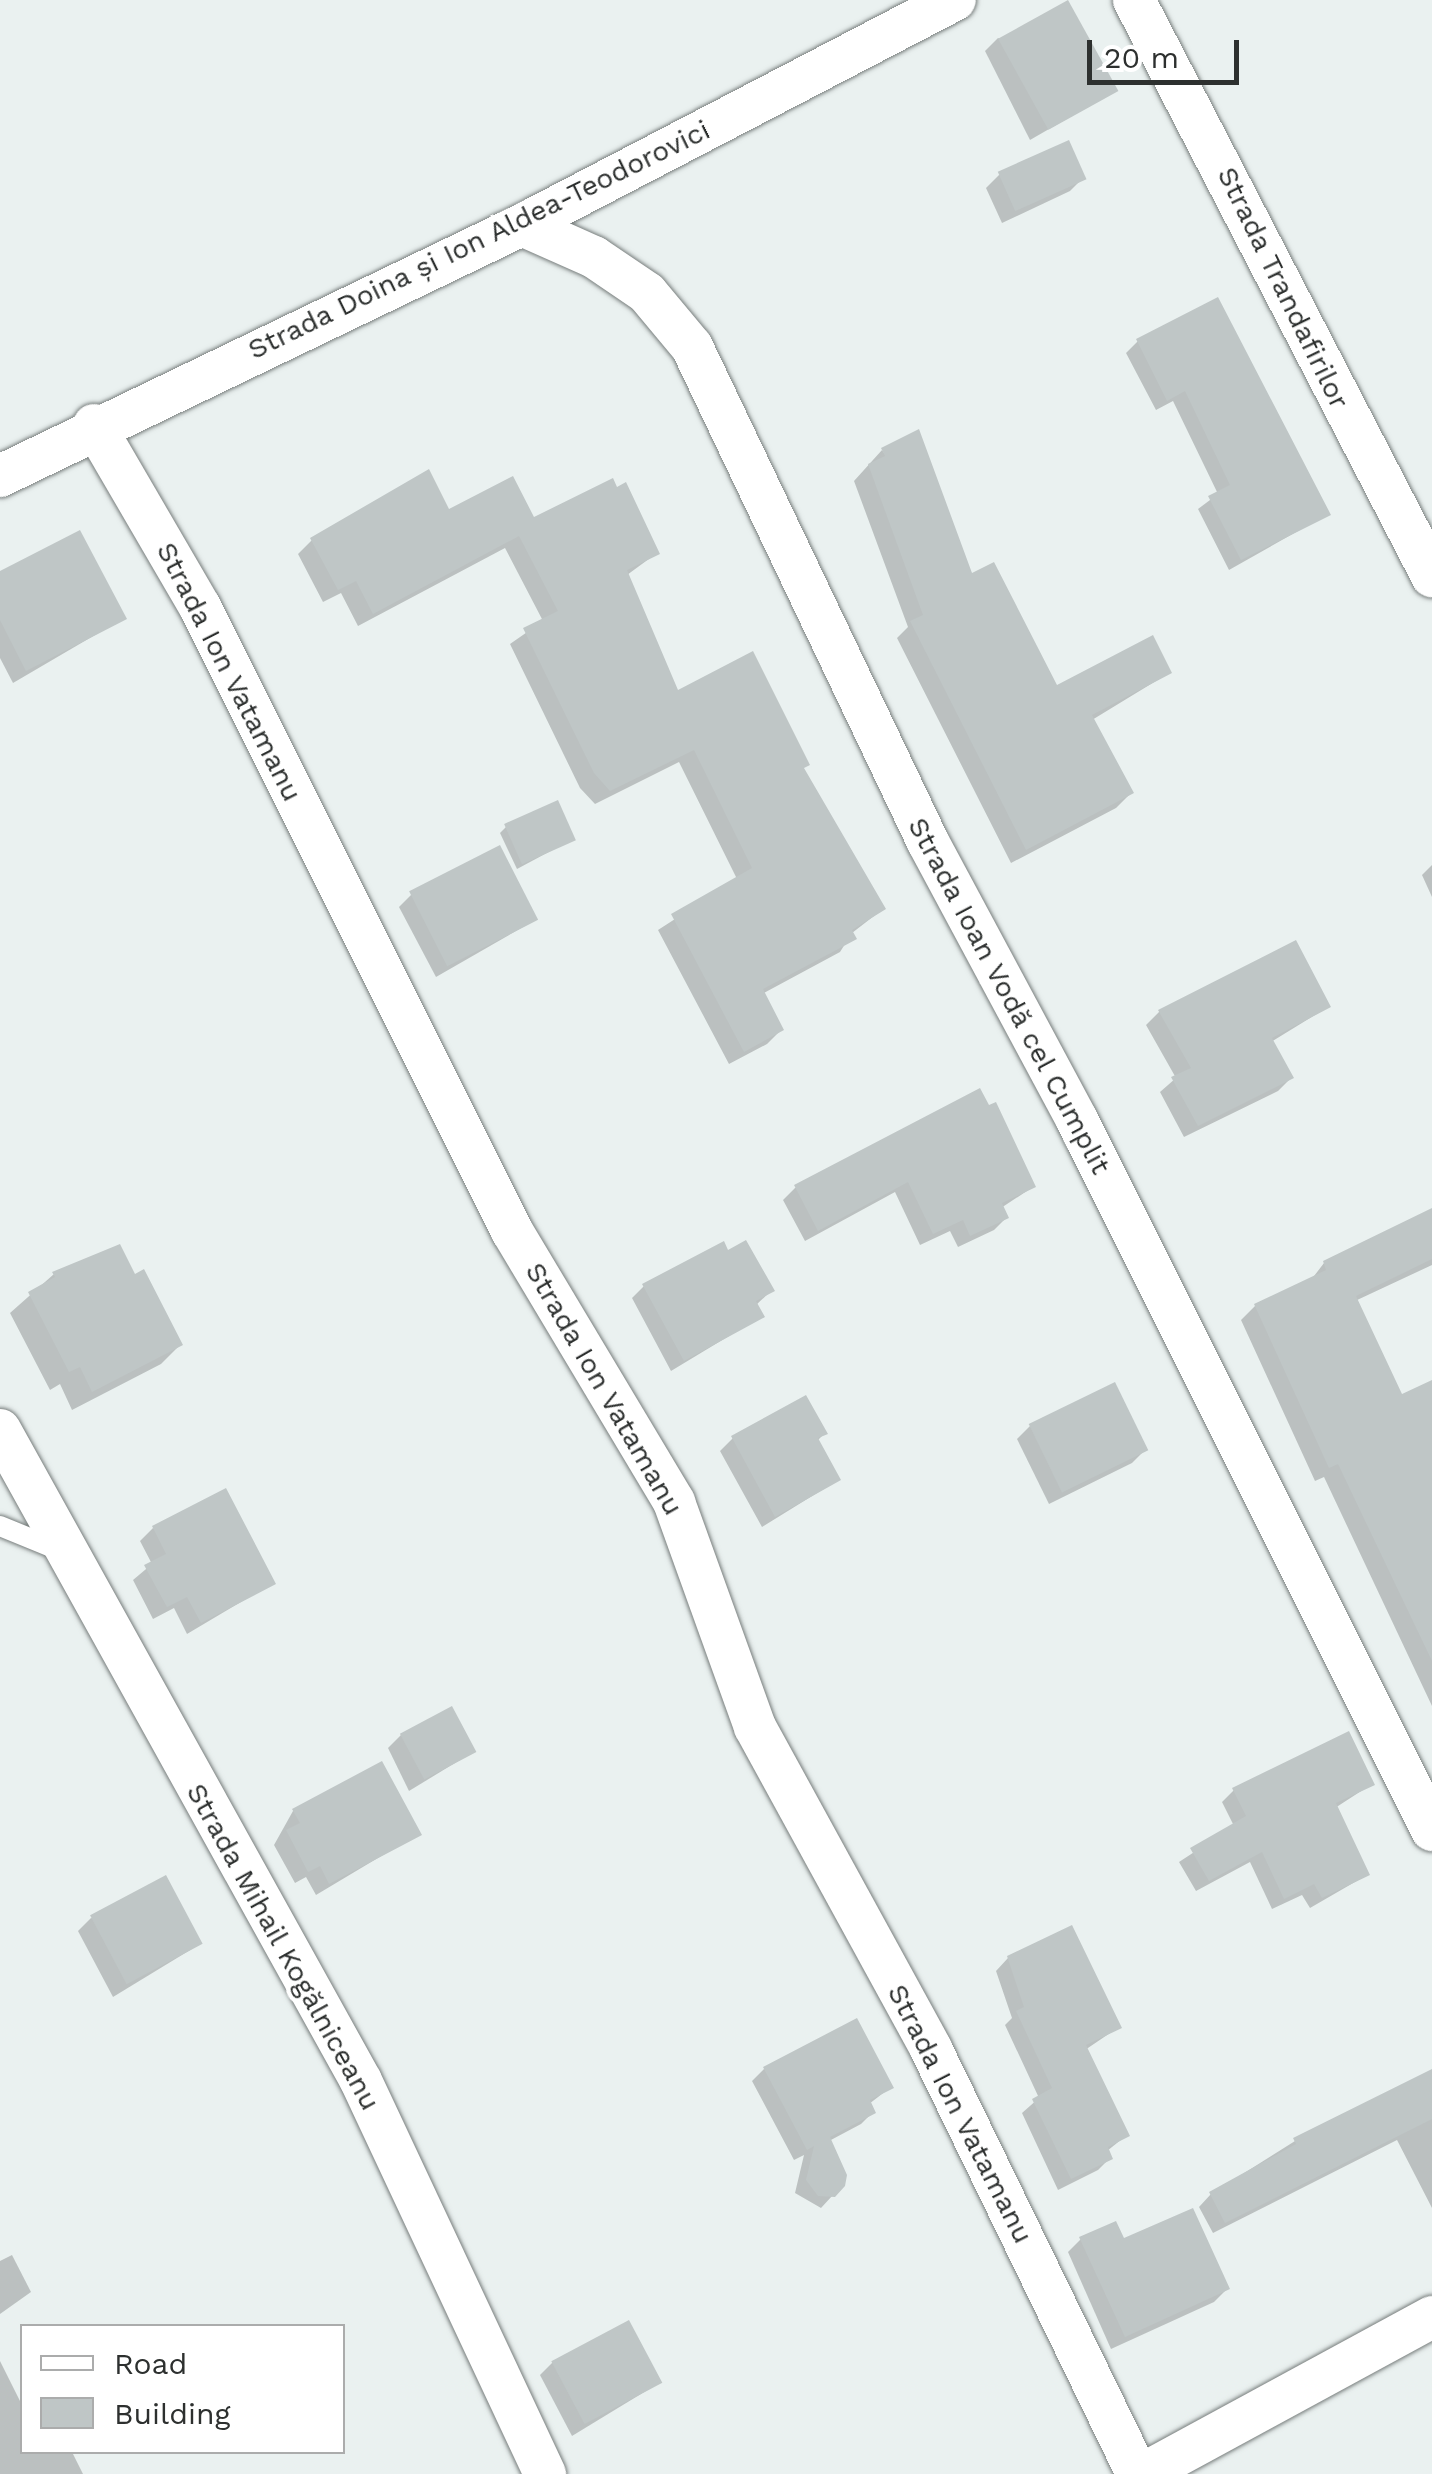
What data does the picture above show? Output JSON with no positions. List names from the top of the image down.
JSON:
{
  "streets": {
    "street": [
      "Strada Doina și Ion Aldea-Teodorovici",
      "Strada Trandafirilor",
      "Strada Ion Vatamanu",
      "Strada Ioan Vodă cel Cumplit",
      "Strada Mihail Kogălniceanu"
    ]
  },
  "crossings": [
    ["Strada Doina și Ion Aldea-Teodorovici", "Strada Ion Vatamanu"],
    ["Strada Doina și Ion Aldea-Teodorovici", "Strada Ioan Vodă cel Cumplit"]
  ],
  "legend": ["Road", "Building"],
  "scale_bar": "20 m"
}
